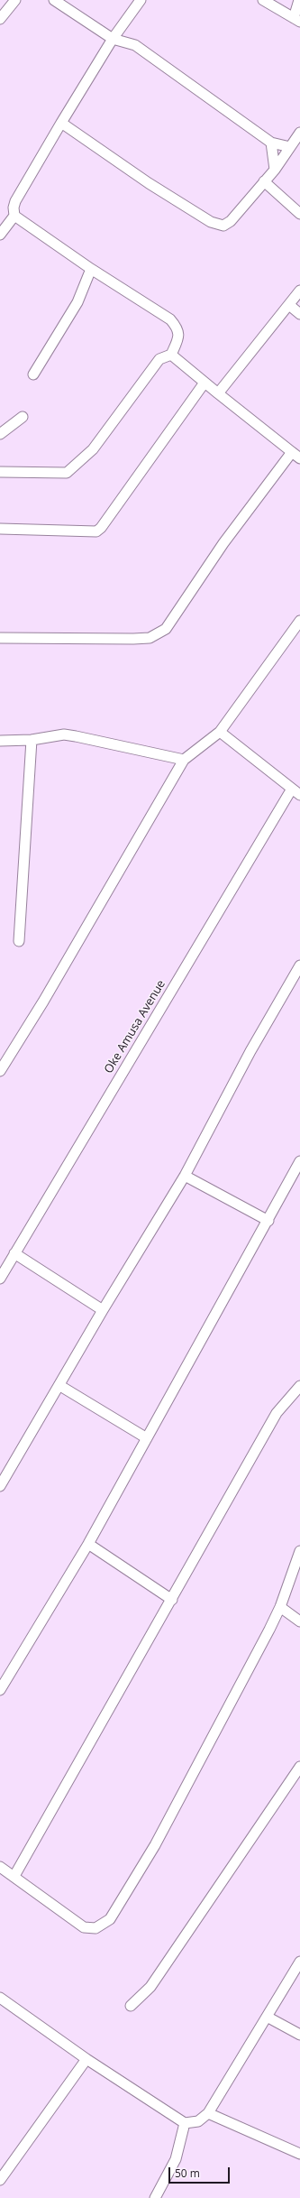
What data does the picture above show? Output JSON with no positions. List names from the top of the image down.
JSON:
{
  "streets": {
    "street": ["Oke Amusa Avenue"]
  },
  "scale_bar": "50 m"
}
